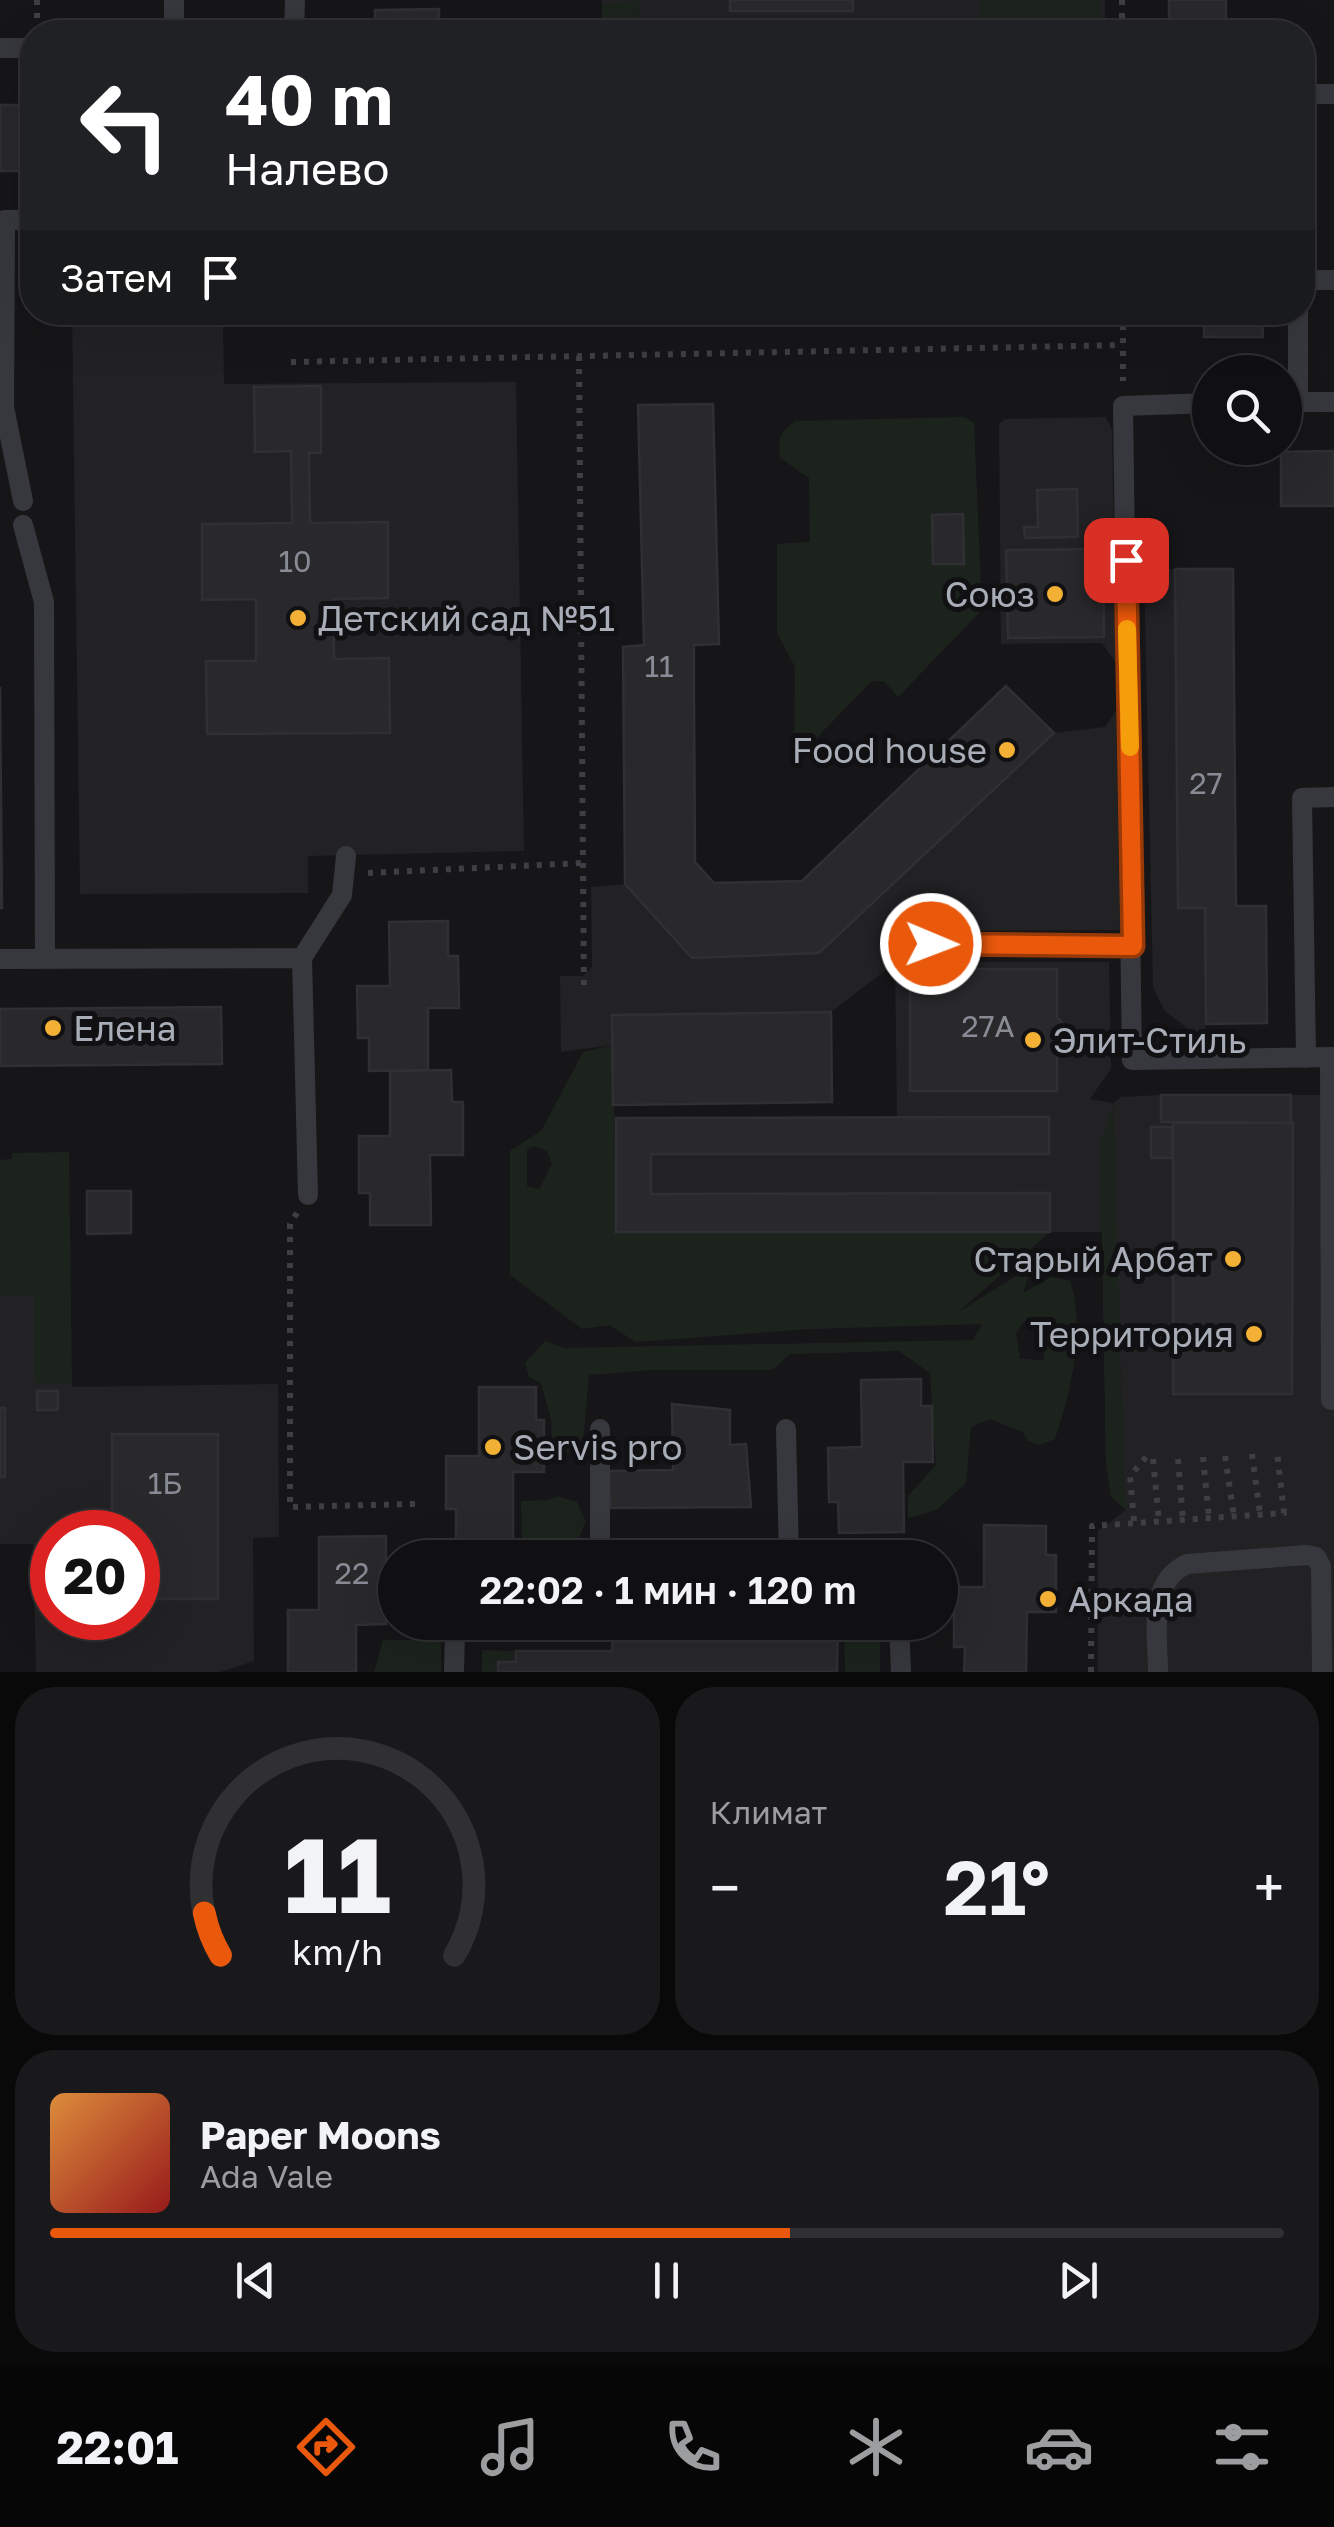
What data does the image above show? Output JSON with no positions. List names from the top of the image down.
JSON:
{
  "places": [
    "Союз",
    "Детский сад №51",
    "Food house",
    "Елена",
    "Элит-Стиль",
    "Старый Арбат",
    "Территория",
    "Servis pro",
    "Аркада"
  ],
  "house_numbers": [
    "10",
    "11",
    "27",
    "27А",
    "1Б",
    "22"
  ],
  "page": {
    "turn": ["40 m", "Налево"],
    "then": "Затем",
    "limit": "20",
    "trip": "22:02 · 1 мин · 120 m",
    "tile": "Климат",
    "heat": ["−", "21°", "+"],
    "song": ["Paper Moons", "Ada Vale"],
    "tabs": "22:01",
    "gauge": ["11", "km/h"]
  }
}
